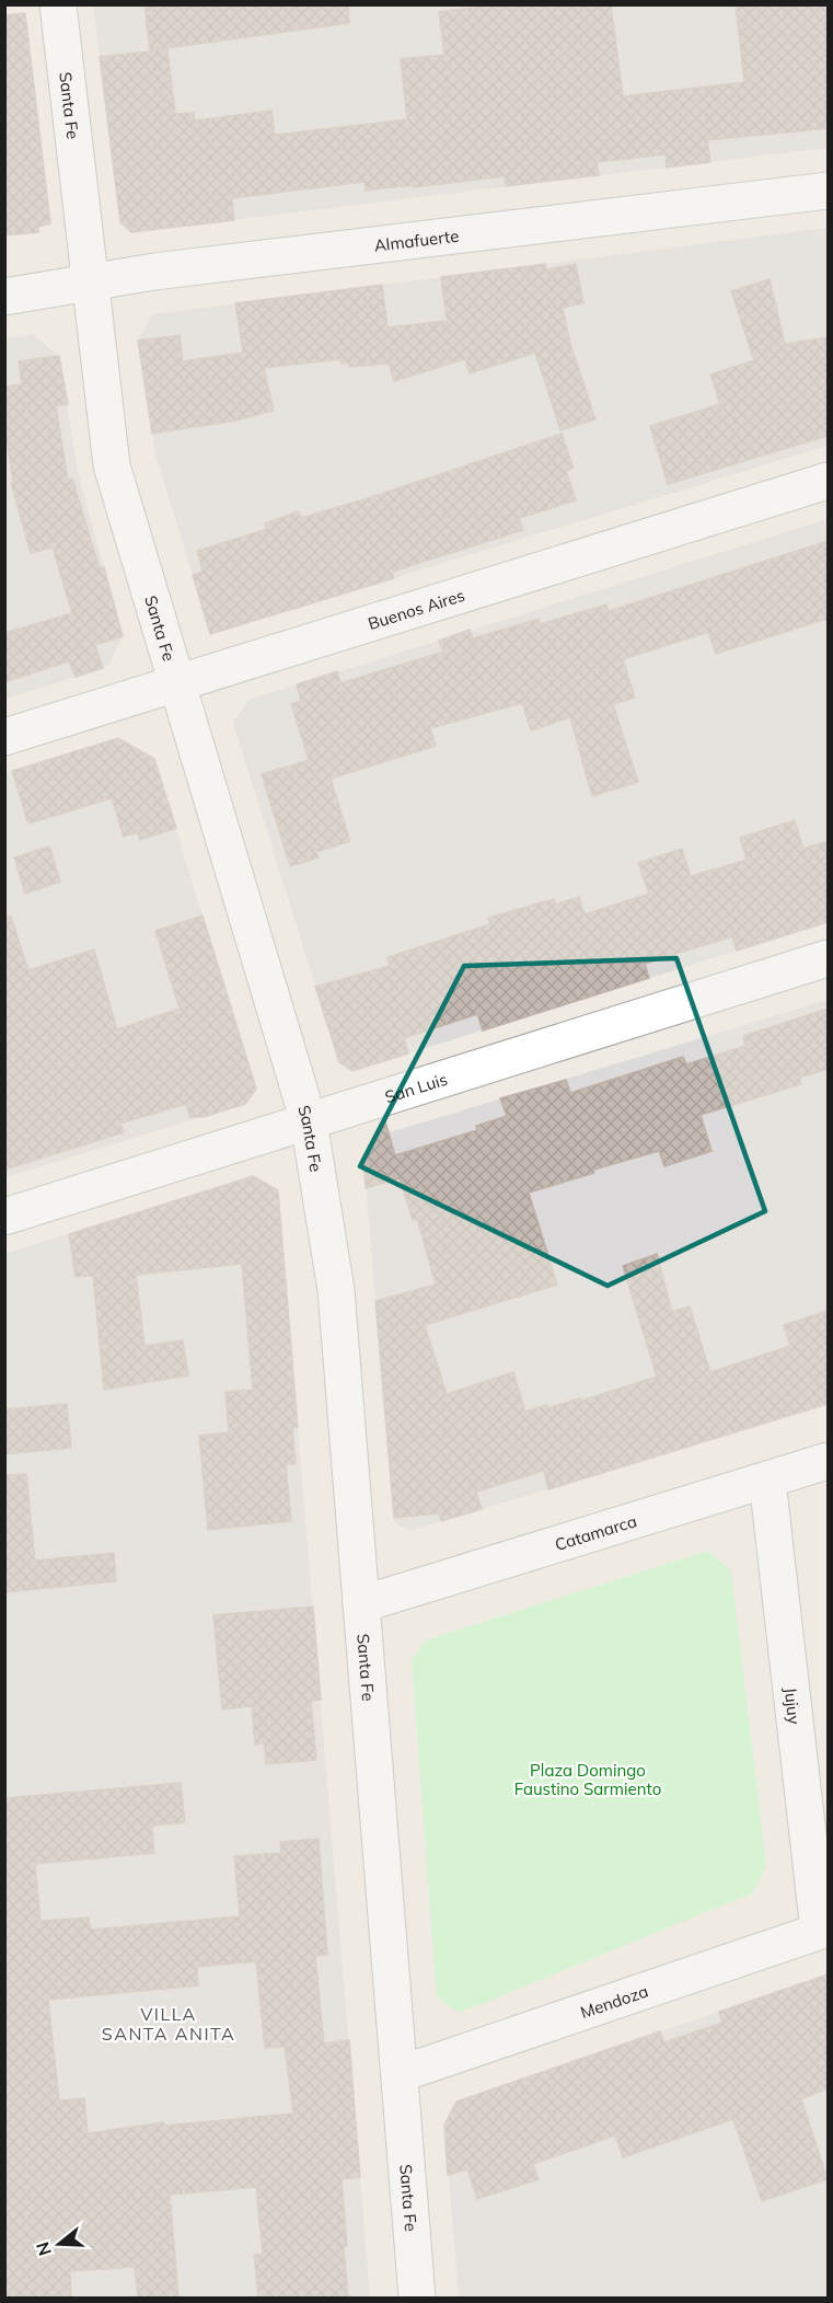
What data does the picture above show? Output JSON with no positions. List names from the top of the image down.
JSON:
{
  "streets": {
    "street": [
      "Santa Fe",
      "Almafuerte",
      "Buenos Aires",
      "San Luis",
      "Catamarca",
      "Jujuy",
      "Mendoza"
    ]
  },
  "crossings": [
    ["Santa Fe", "Almafuerte"],
    ["Santa Fe", "Buenos Aires"],
    ["Santa Fe", "San Luis"],
    ["Santa Fe", "Catamarca"],
    ["Santa Fe", "Mendoza"],
    ["Catamarca", "Jujuy"],
    ["Jujuy", "Mendoza"]
  ],
  "districts": ["VILLA SANTA ANITA"],
  "parks": ["Plaza Domingo Faustino Sarmiento"],
  "north": "left"
}
